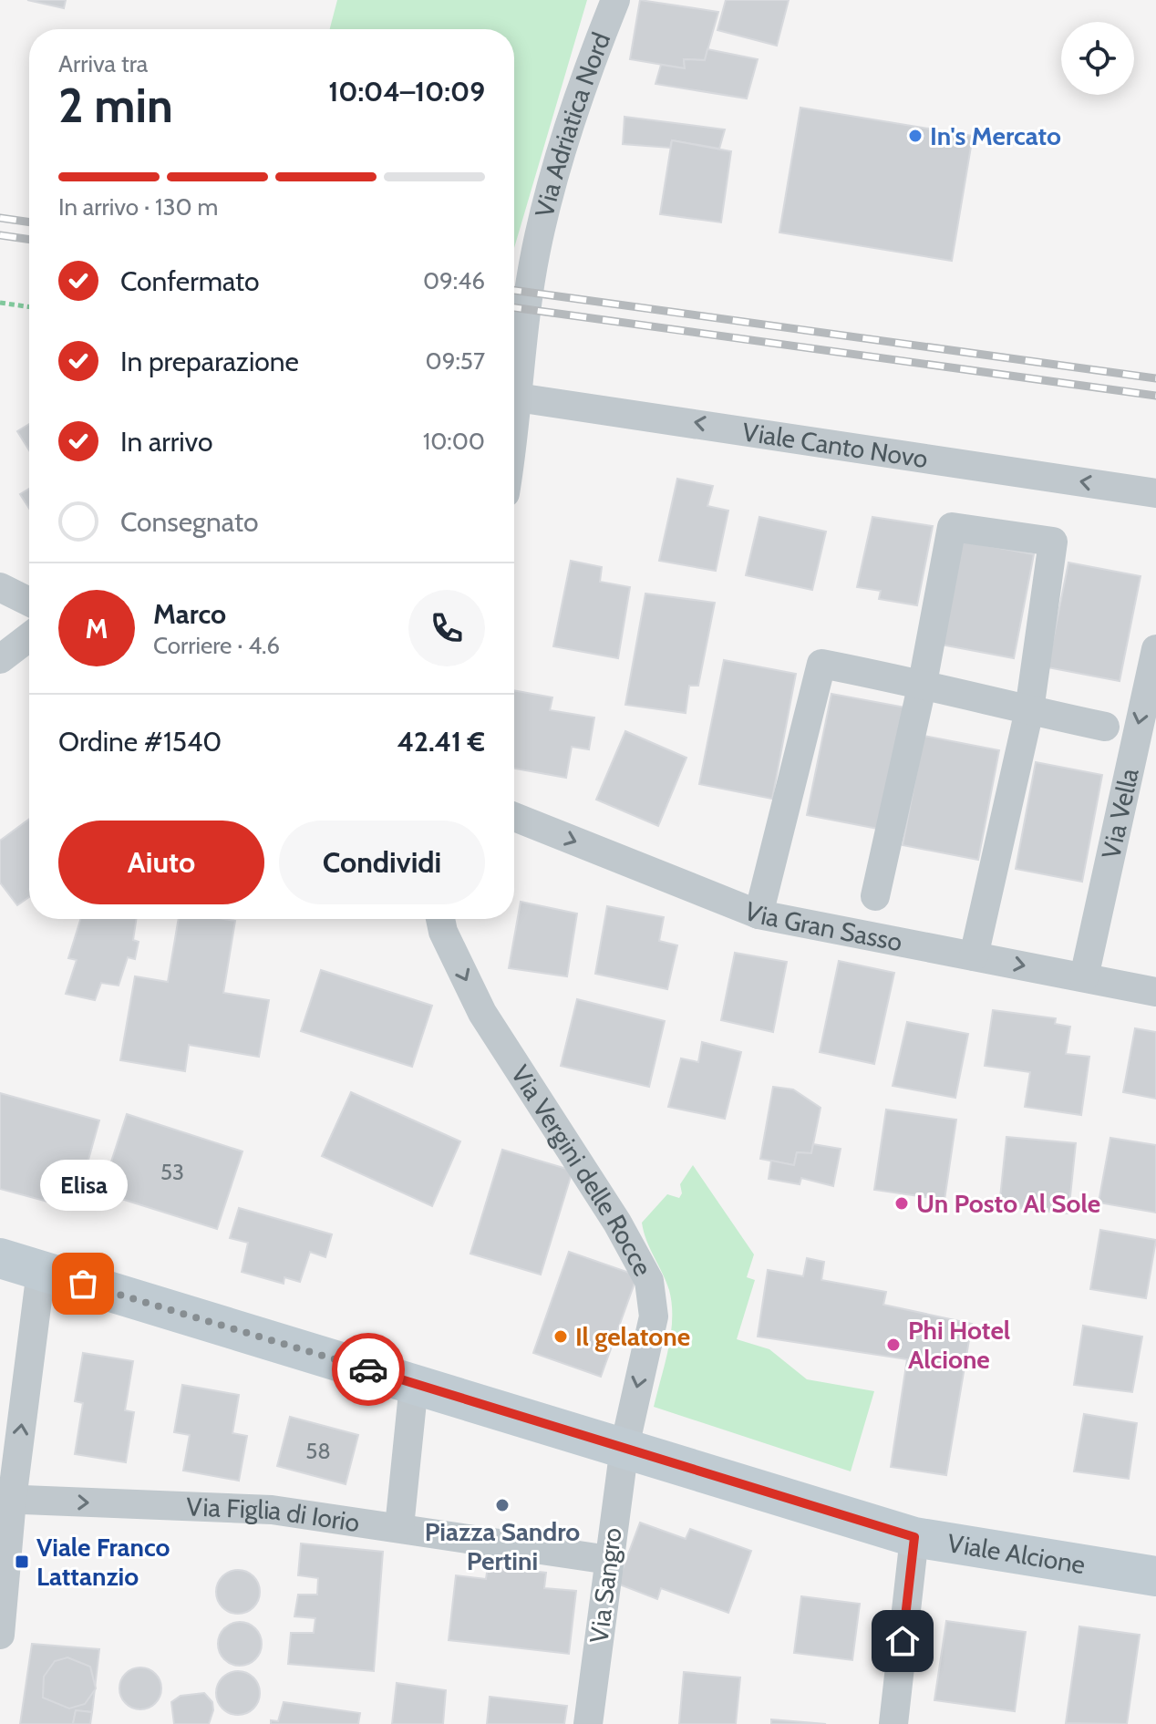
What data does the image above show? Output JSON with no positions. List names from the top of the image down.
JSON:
{
  "streets": {
    "street": [
      "Via Adriatica Nord",
      "Viale Canto Novo",
      "Via Vella",
      "Via Gran Sasso",
      "Via Vergini delle Rocce",
      "Via Figlia di Iorio",
      "Viale Alcione",
      "Via Sangro"
    ]
  },
  "crossings": [
    ["Via Vella", "Via Gran Sasso"],
    ["Via Vergini delle Rocce", "Viale Alcione"],
    ["Via Vergini delle Rocce", "Via Sangro"],
    ["Viale Alcione", "Via Sangro"]
  ],
  "one_way": [
    "Viale Canto Novo",
    "Via Gran Sasso",
    "Via Vergini delle Rocce",
    "Via Figlia di Iorio"
  ],
  "places": {
    "other": [
      "In's Mercato",
      "Un Posto Al Sole",
      "Elisa",
      "Il gelatone",
      "Phi Hotel Alcione",
      "Piazza Sandro Pertini"
    ],
    "transit": ["Viale Franco Lattanzio"]
  },
  "house_numbers": ["53", "58"],
  "page": {
    "heading": ["2 min", "Arriva tra", "10:04–10:09"],
    "panel": [
      "Marco",
      "Corriere · 4.6",
      "Ordine #1540",
      "42.41 €"
    ],
    "bar": "In arrivo · 130 m",
    "list": [
      ["Confermato", "09:46"],
      ["In preparazione", "09:57"],
      ["In arrivo", "10:00"],
      "Consegnato"
    ],
    "round": "M",
    "buttons": ["Aiuto", "Condividi"],
    "bubble": "Elisa"
  }
}
